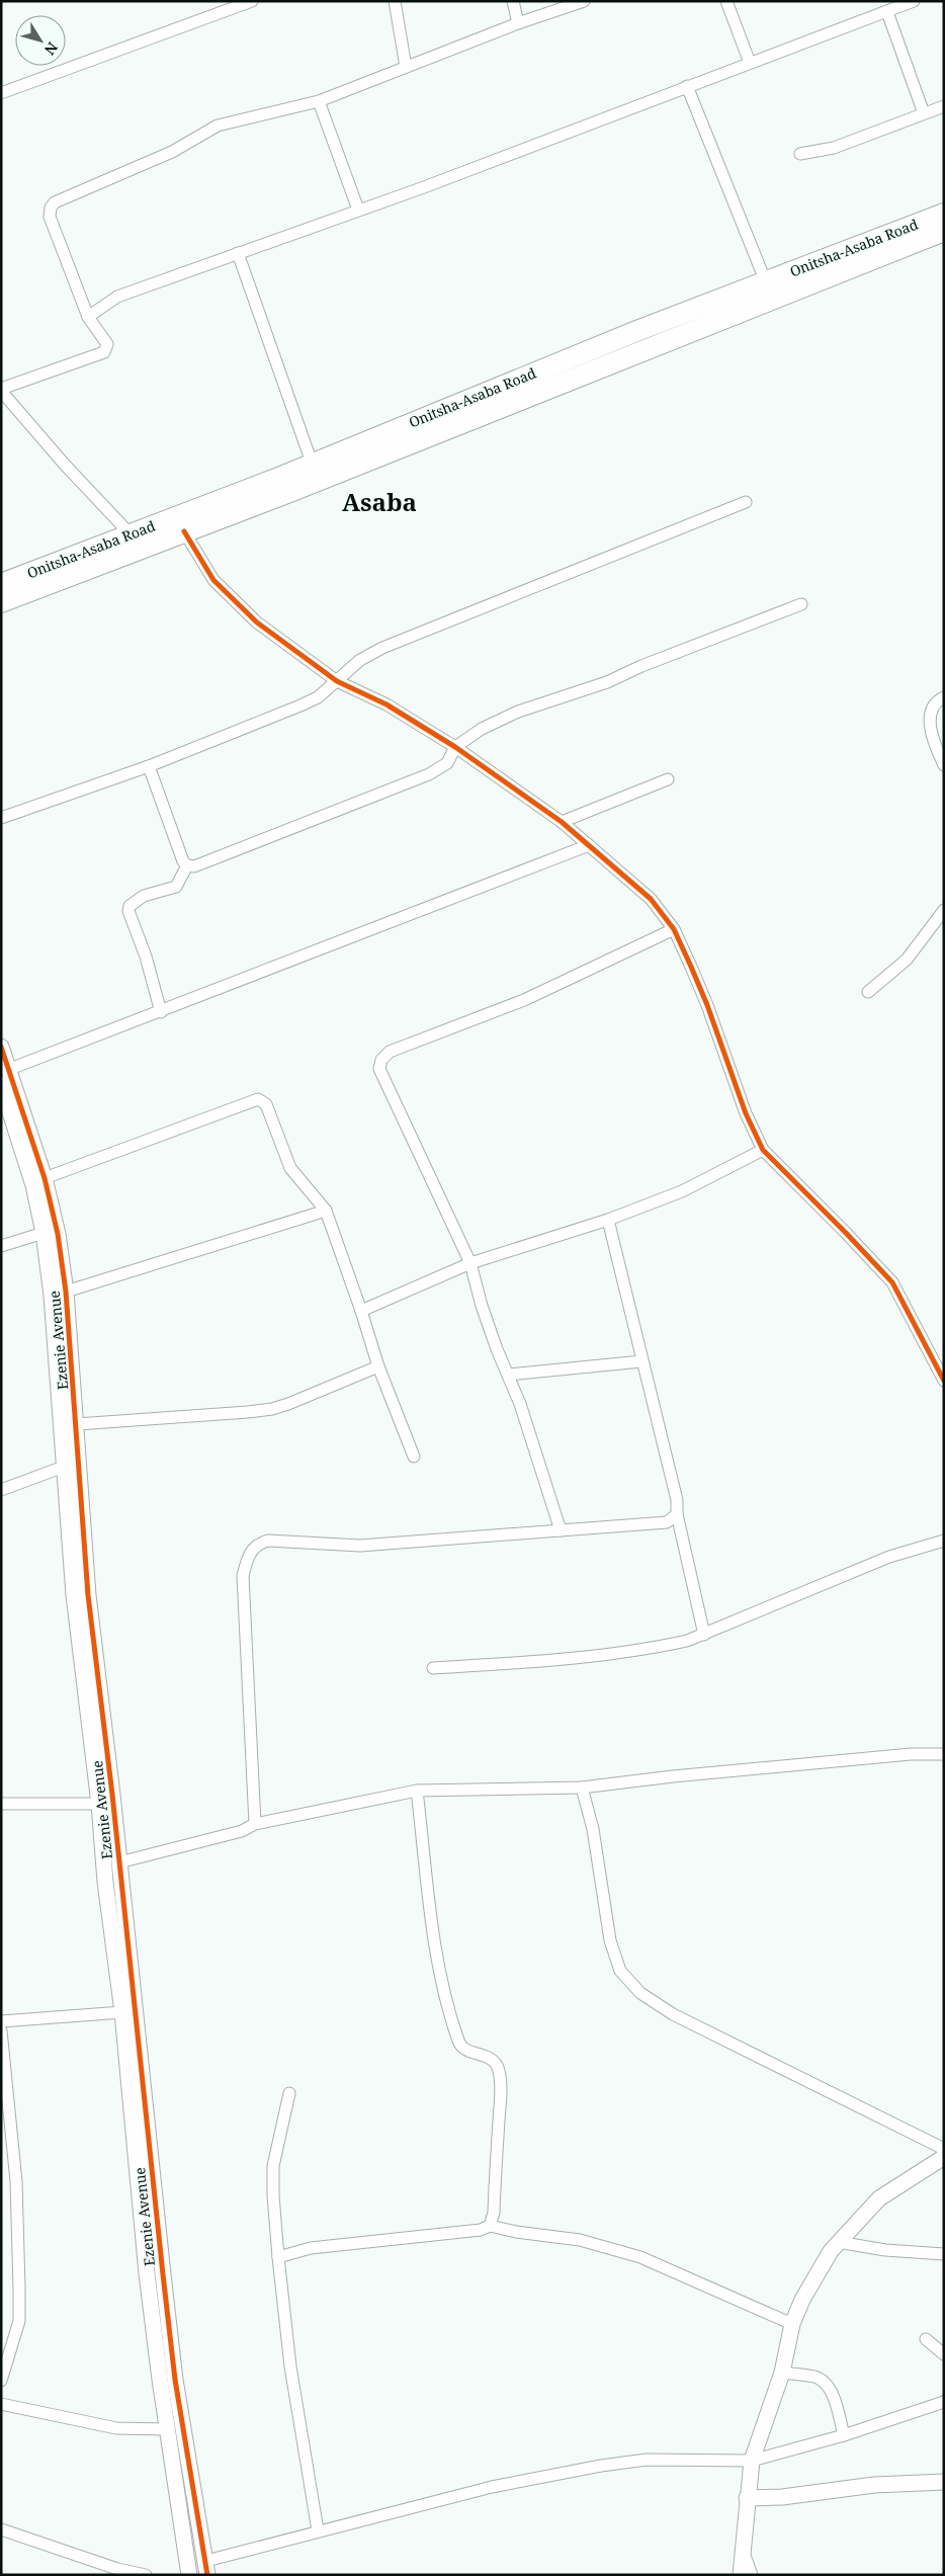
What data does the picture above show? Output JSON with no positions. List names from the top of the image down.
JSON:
{
  "streets": {
    "highway": ["Onitsha-Asaba Road"],
    "street": ["Ezenie Avenue"]
  },
  "districts": ["Asaba"],
  "north": "bottom right"
}
